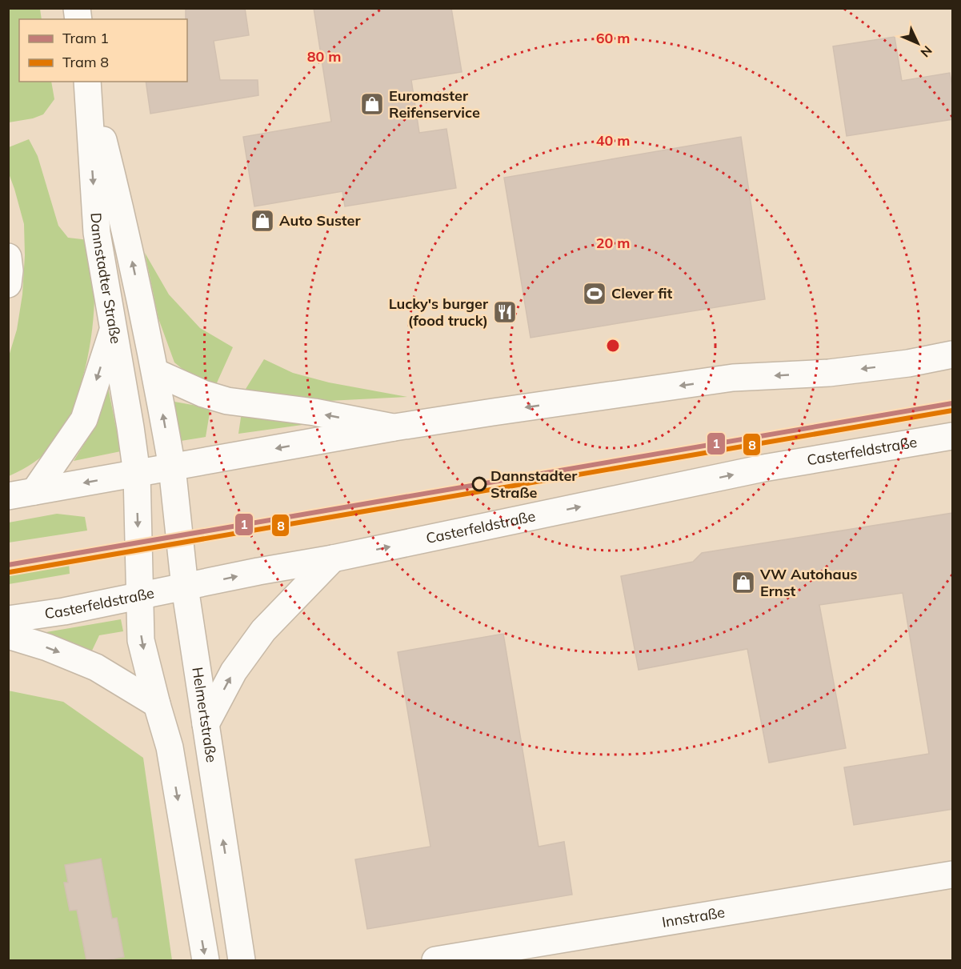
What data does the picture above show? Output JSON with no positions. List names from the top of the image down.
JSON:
{
  "streets": {
    "main road": [
      "Dannstadter Straße",
      "Casterfeldstraße",
      "Helmertstraße",
      "Innstraße"
    ]
  },
  "crossings": [
    ["Dannstadter Straße", "Helmertstraße"],
    ["Casterfeldstraße", "Helmertstraße"]
  ],
  "places": {
    "shop": ["Euromaster Reifenservice", "Auto Suster", "VW Autohaus Ernst"],
    "sports": ["Clever fit"],
    "restaurant": ["Lucky's burger (food truck)"],
    "other": ["Dannstadter Straße"]
  },
  "lines": ["tram line 1", "tram line 8"],
  "legend": ["Tram 1", "Tram 8"],
  "north": "bottom right",
  "rings": [
    "60 m",
    "80 m",
    "40 m",
    "20 m"
  ]
}
